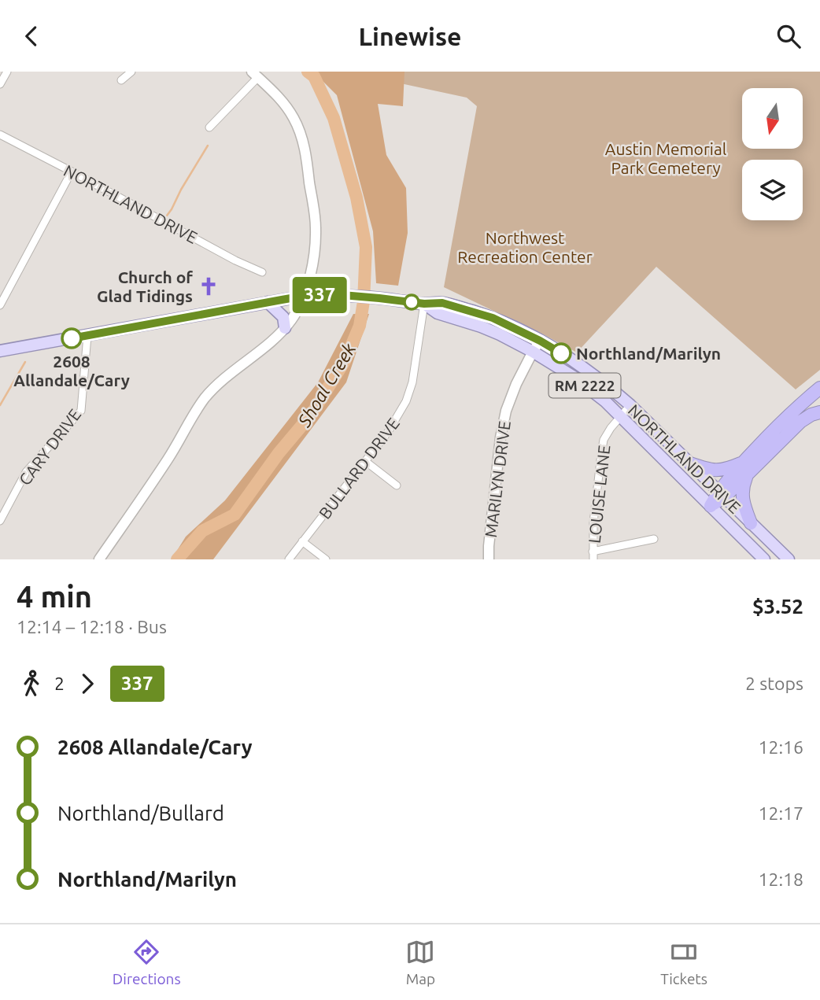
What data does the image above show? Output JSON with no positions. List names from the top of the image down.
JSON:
{
  "streets": {
    "main road": ["NORTHLAND DRIVE", "RM 2222"],
    "street": [
      "CARY DRIVE",
      "BULLARD DRIVE",
      "MARILYN DRIVE",
      "LOUISE LANE"
    ]
  },
  "crossings": [
    ["NORTHLAND DRIVE", "RM 2222"],
    ["NORTHLAND DRIVE", "BULLARD DRIVE"],
    ["NORTHLAND DRIVE", "MARILYN DRIVE"],
    ["NORTHLAND DRIVE", "LOUISE LANE"],
    ["RM 2222", "CARY DRIVE"]
  ],
  "water": ["Shoal Creek"],
  "parks": ["Austin Memorial Park Cemetery", "Northwest Recreation Center"],
  "places": {
    "church": ["Church of Glad Tidings"],
    "other": ["2608 Allandale/Cary", "Northland/Marilyn"]
  },
  "lines": ["bus line 337"],
  "north": "bottom",
  "page": {
    "header": "Linewise",
    "on_map": "337",
    "heading": ["4 min", "12:14 – 12:18 · Bus", "$3.52"],
    "legs": ["2", "337", "2 stops"],
    "list": [
      {
        "name": "2608 Allandale/Cary",
        "value": "12:16"
      },
      {
        "name": "Northland/Bullard",
        "value": "12:17"
      },
      {
        "name": "Northland/Marilyn",
        "value": "12:18"
      }
    ],
    "tabs": ["Directions", "Map", "Tickets"]
  }
}
